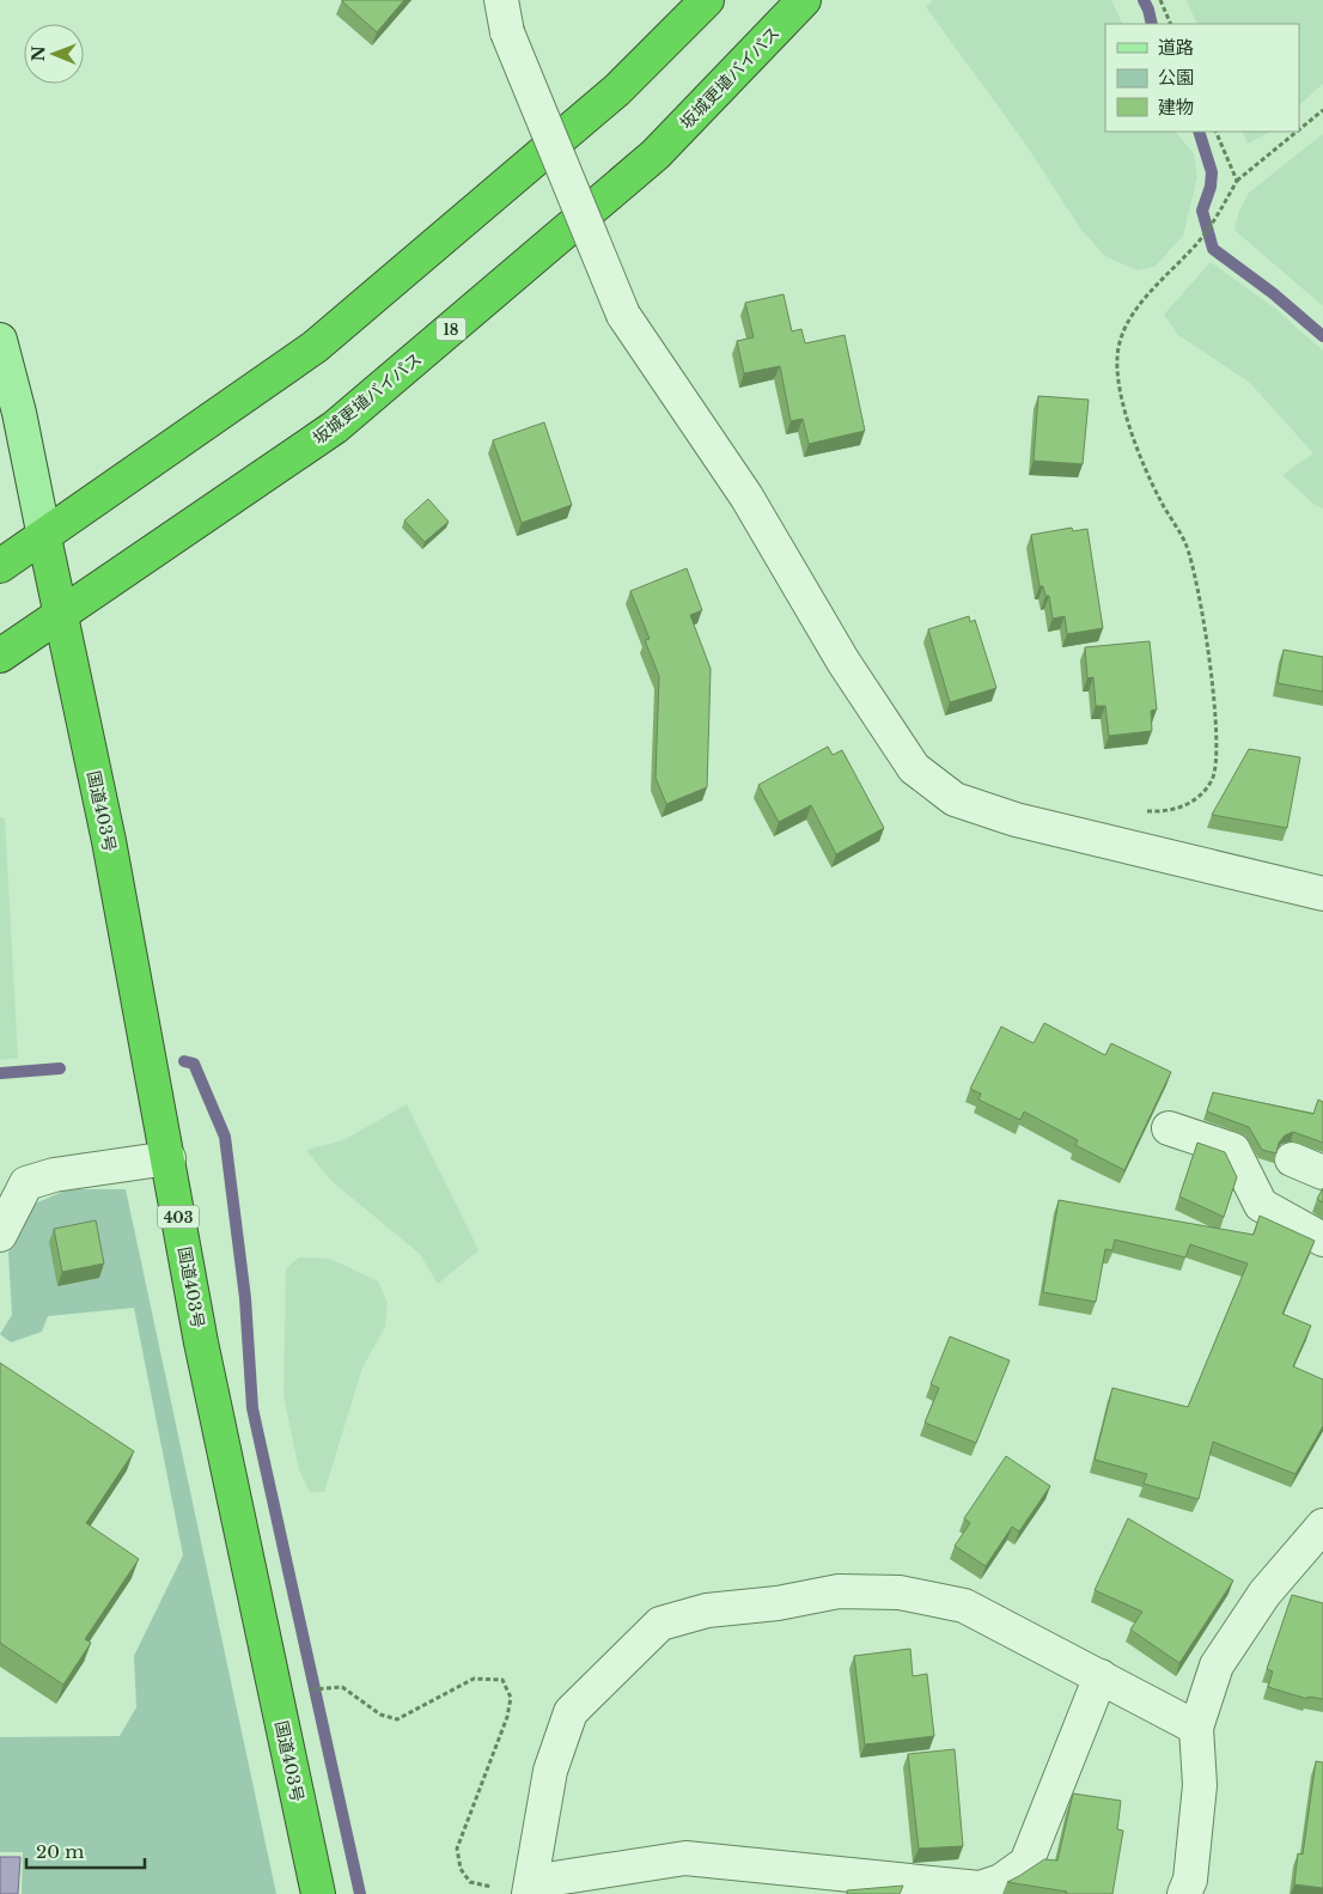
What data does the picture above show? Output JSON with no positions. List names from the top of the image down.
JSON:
{
  "streets": {
    "highway": [
      "坂城更埴バイパス",
      "18",
      "国道403号",
      "403"
    ]
  },
  "crossings": [
    ["坂城更埴バイパス", "国道403号"]
  ],
  "legend": ["道路", "公園", "建物"],
  "scale_bar": "20 m",
  "north": "left"
}
